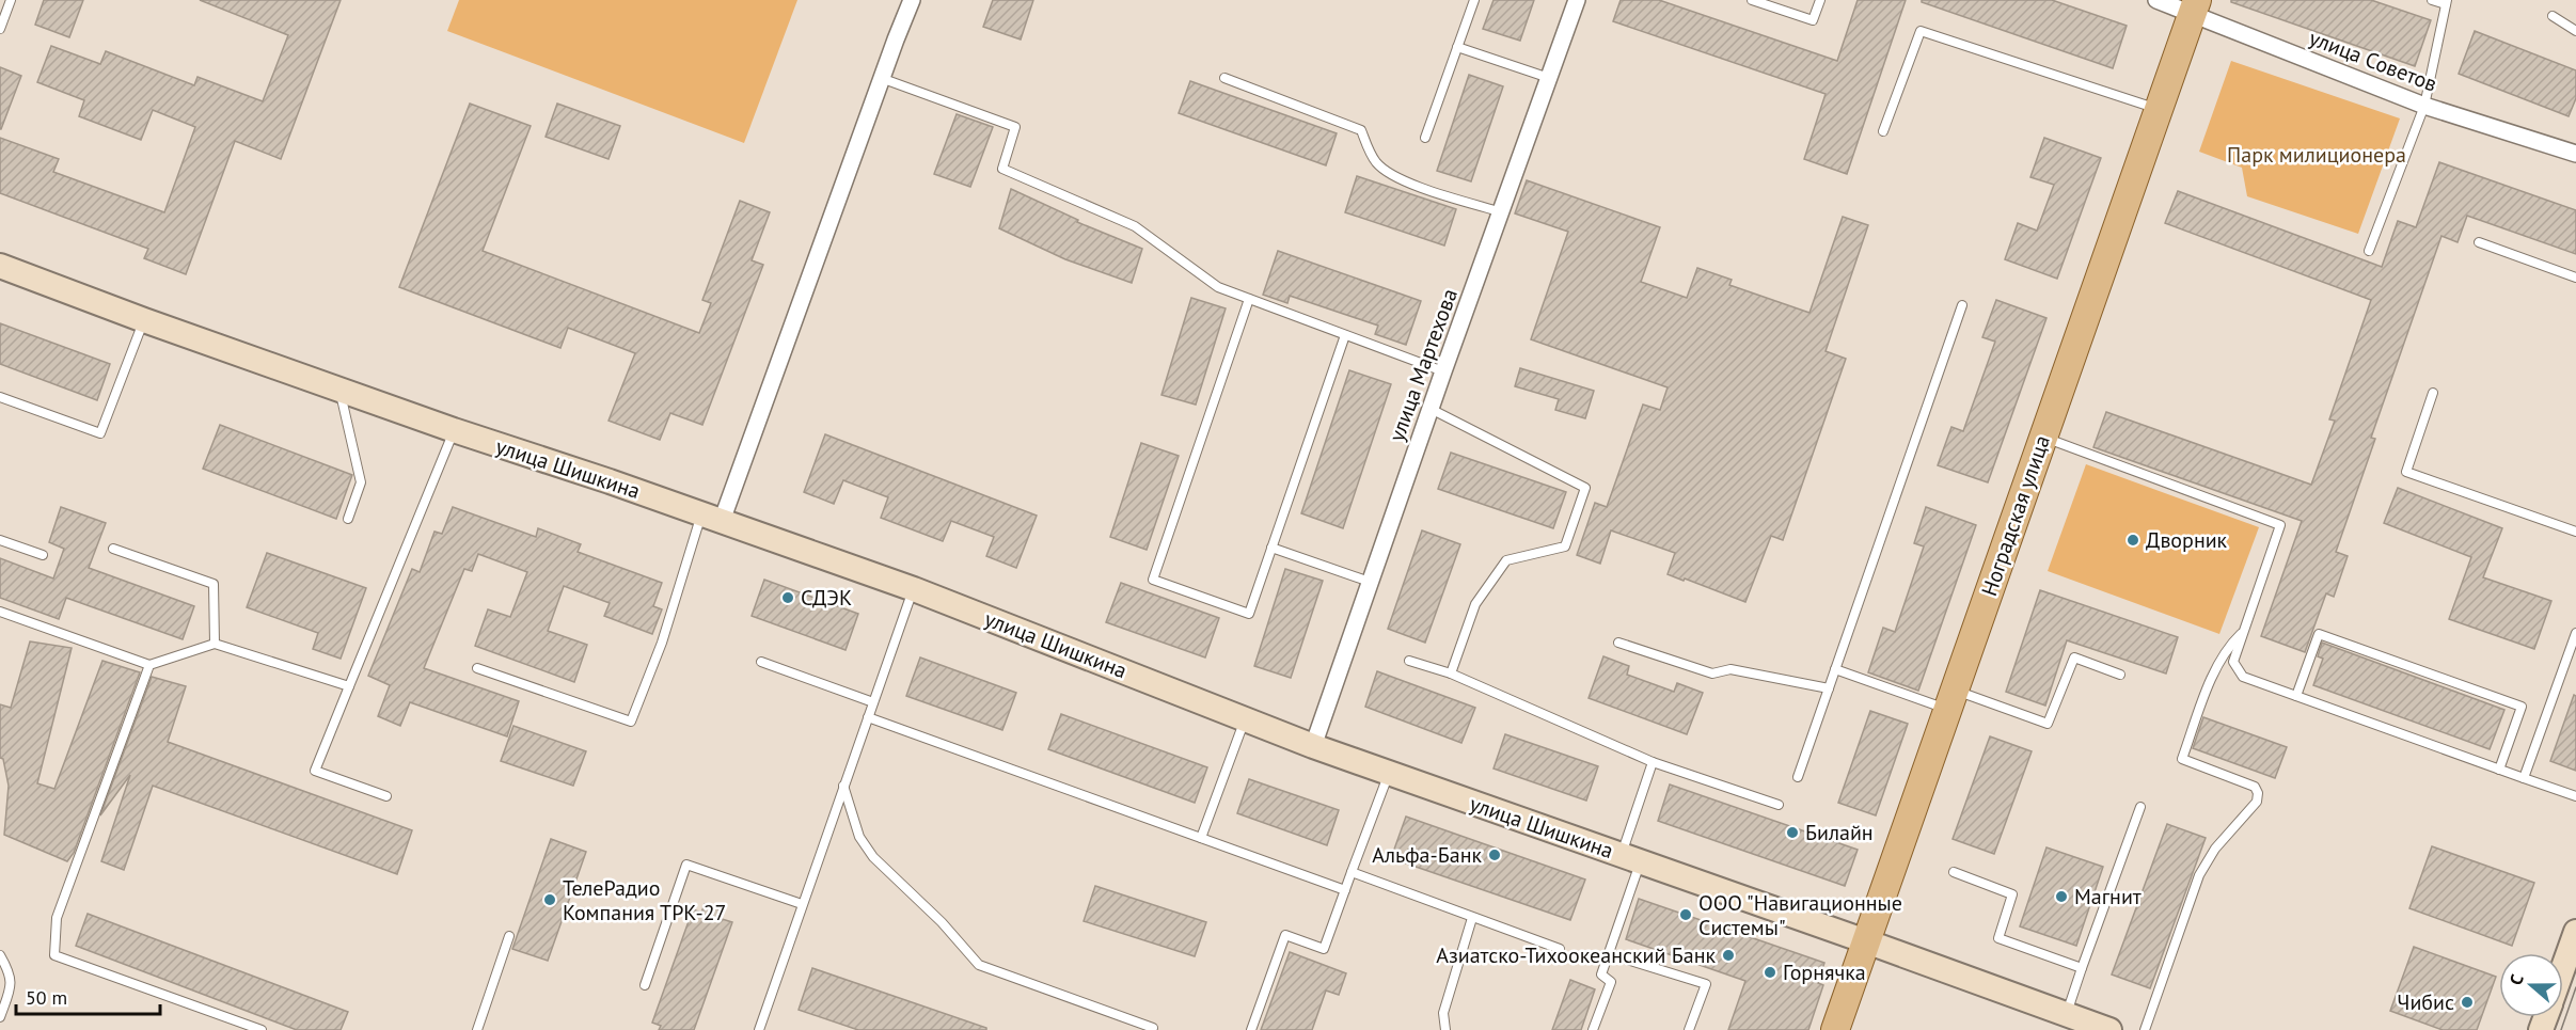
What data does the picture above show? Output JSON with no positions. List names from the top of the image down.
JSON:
{
  "streets": {
    "main road": ["улица Шишкина", "Ноградская улица"],
    "street": ["улица Советов", "улица Мартехова"]
  },
  "crossings": [
    ["улица Советов", "Ноградская улица"],
    ["улица Мартехова", "улица Шишкина"],
    ["улица Шишкина", "Ноградская улица"]
  ],
  "parks": ["Парк милиционера"],
  "places": [
    "Дворник",
    "СДЭК",
    "Билайн",
    "Альфа-Банк",
    "Магнит",
    "ТелеРадио Компания ТРК-27",
    "ООО \"Навигационные Системы\"",
    "Азиатско-Тихоокеанский Банк",
    "Горнячка",
    "Чибис"
  ],
  "scale_bar": "50 m",
  "north": "left"
}
